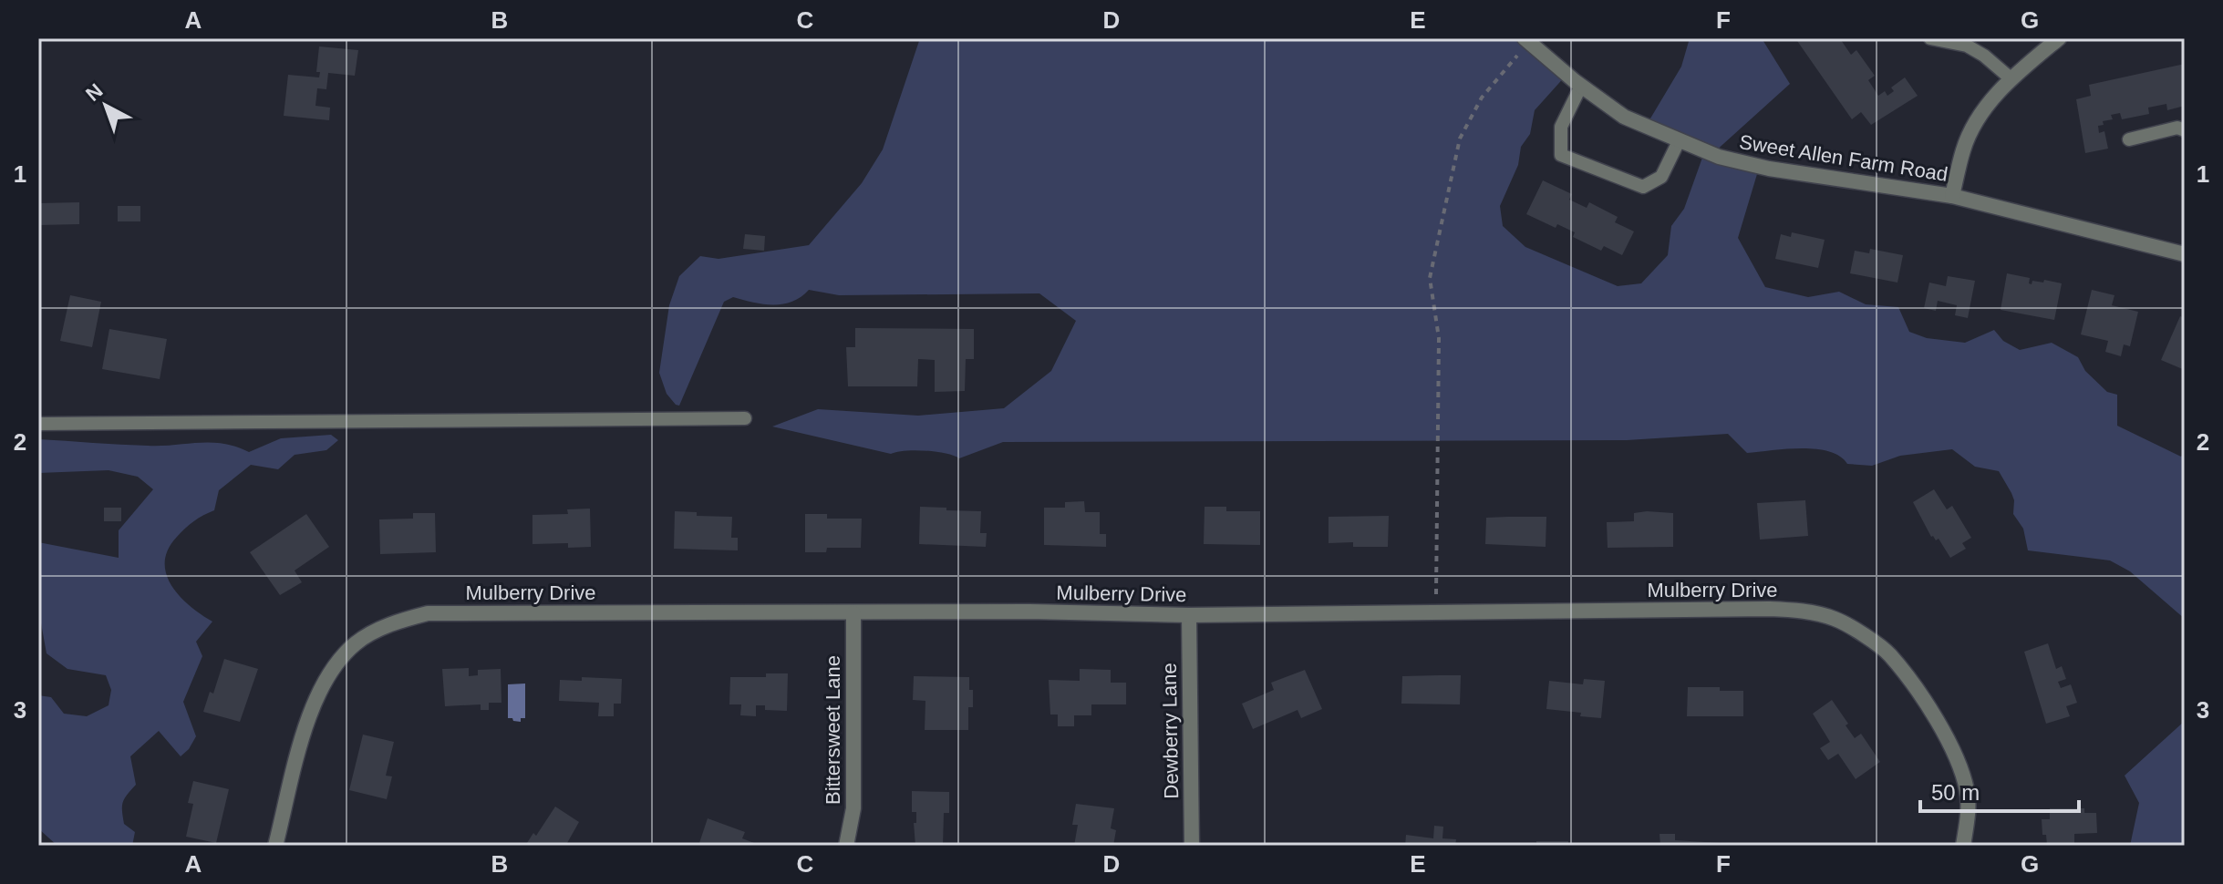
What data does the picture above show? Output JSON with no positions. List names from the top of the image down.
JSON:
{
  "streets": {
    "street": [
      "Sweet Allen Farm Road",
      "Mulberry Drive",
      "Bittersweet Lane",
      "Dewberry Lane"
    ]
  },
  "crossings": [
    ["Mulberry Drive", "Bittersweet Lane"],
    ["Mulberry Drive", "Dewberry Lane"]
  ],
  "scale_bar": "50 m",
  "north": "top left",
  "grid": {
    "columns": [
      "A",
      "B",
      "C",
      "D",
      "E",
      "F",
      "G"
    ],
    "rows": ["1", "2", "3"]
  }
}
